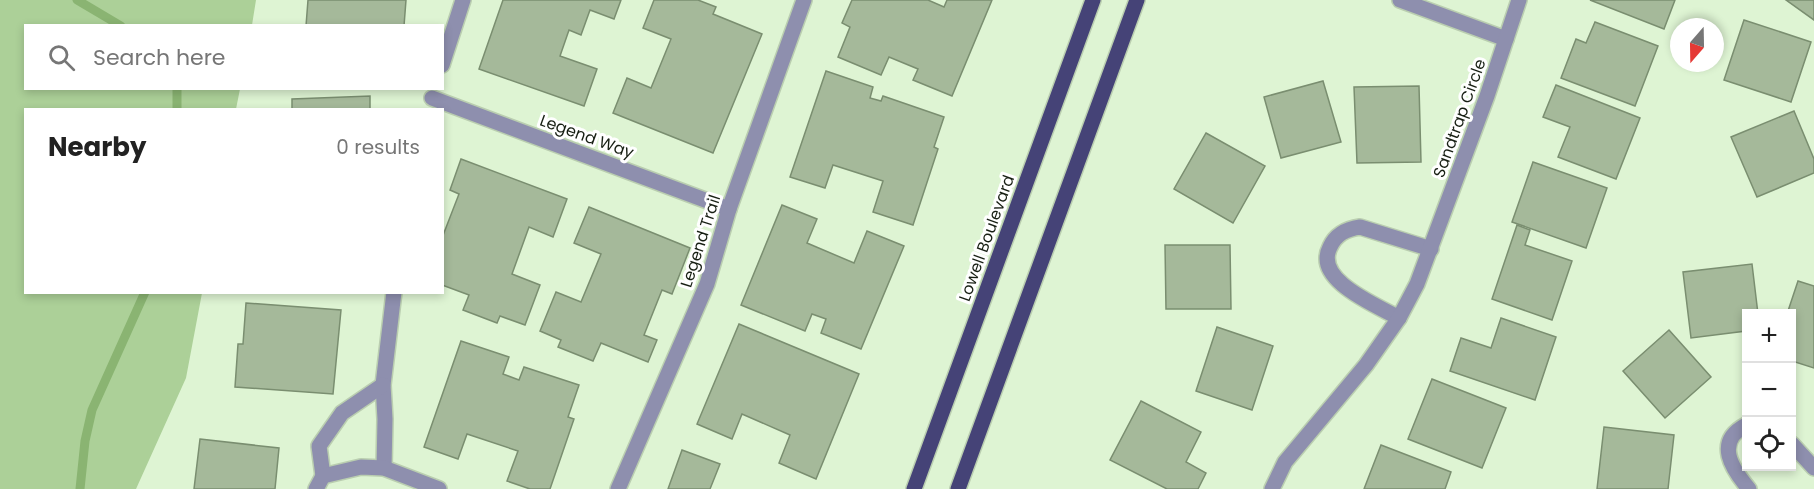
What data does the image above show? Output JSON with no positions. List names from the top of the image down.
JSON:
{
  "streets": {
    "main road": ["Lowell Boulevard"],
    "street": ["Sandtrap Circle", "Legend Way", "Legend Trail"]
  },
  "crossings": [
    ["Legend Way", "Legend Trail"]
  ],
  "north": "bottom",
  "page": {
    "search": "Search here",
    "heading": ["Nearby", "0 results"],
    "map_buttons": ["+", "−"]
  }
}
